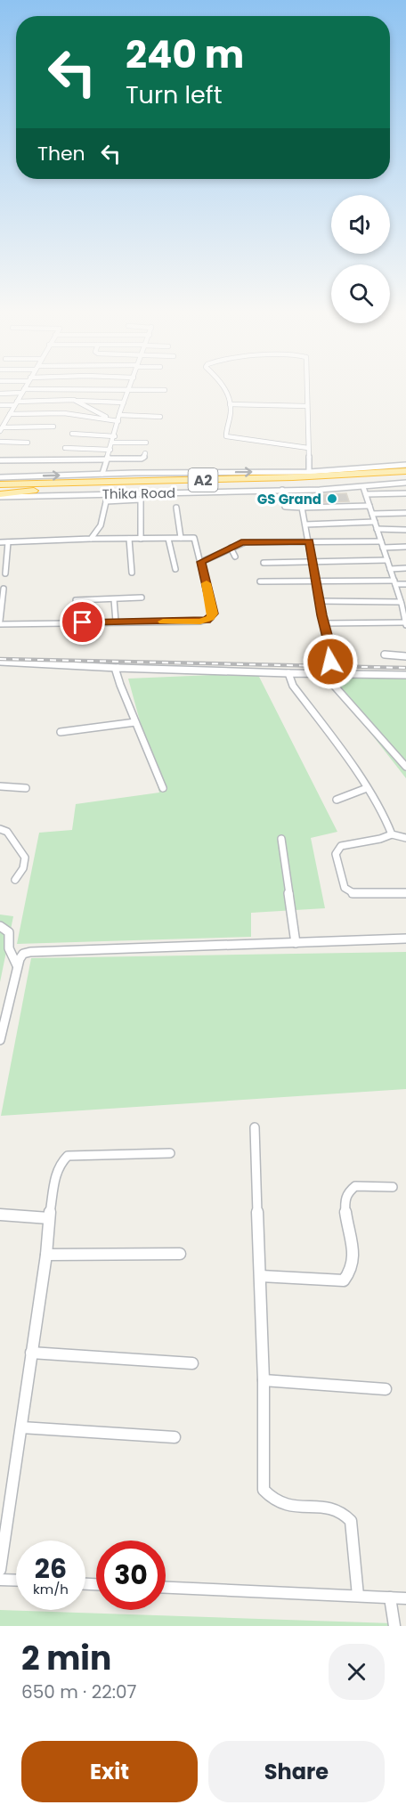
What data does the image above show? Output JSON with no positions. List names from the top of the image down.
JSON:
{
  "streets": {
    "highway": ["A2", "Thika Road"]
  },
  "places": ["GS Grand"],
  "page": {
    "turn": ["240 m", "Turn left"],
    "then": "Then",
    "speed": "26 km/h",
    "limit": "30",
    "heading": ["2 min", "650 m · 22:07"],
    "buttons": ["Exit", "Share"]
  }
}
